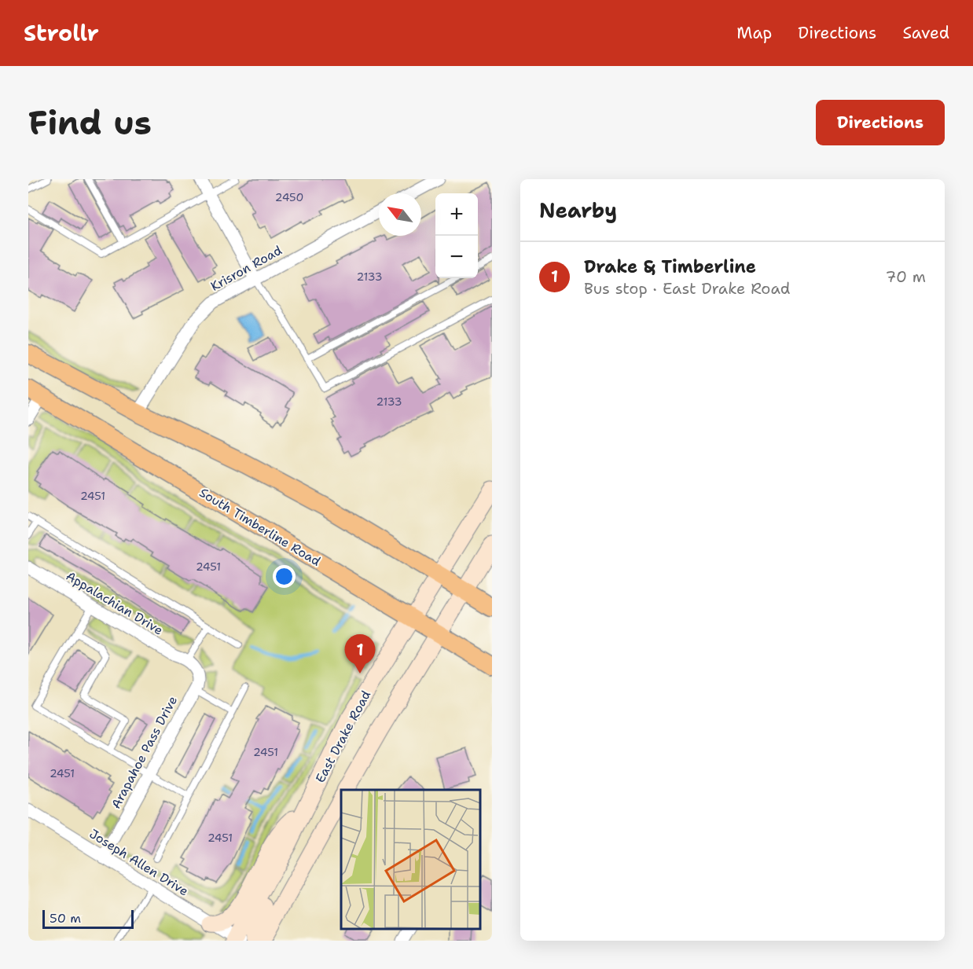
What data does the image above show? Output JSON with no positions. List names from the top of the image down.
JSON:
{
  "streets": {
    "main road": ["South Timberline Road", "East Drake Road"],
    "street": [
      "Krisron Road",
      "Appalachian Drive",
      "Arapahoe Pass Drive",
      "Joseph Allen Drive"
    ]
  },
  "crossings": [
    ["South Timberline Road", "East Drake Road"],
    ["Appalachian Drive", "Arapahoe Pass Drive"],
    ["East Drake Road", "Joseph Allen Drive"],
    ["Arapahoe Pass Drive", "Joseph Allen Drive"]
  ],
  "house_numbers": [
    "2450",
    "2133",
    "2133",
    "2451",
    "2451",
    "2451",
    "2451",
    "2451"
  ],
  "scale_bar": "50 m",
  "north": "top left",
  "page": {
    "header": "Strollr",
    "nav": ["Map", "Directions", "Saved"],
    "buttons": "Directions",
    "title": "Find us",
    "heading": "Nearby",
    "map_buttons": ["+", "−"],
    "list": [
      {
        "mark": "1",
        "name": "Drake & Timberline",
        "note": "Bus stop · East Drake Road",
        "value": "70 m"
      }
    ],
    "pins": "1",
    "scale": "50 m"
  }
}
